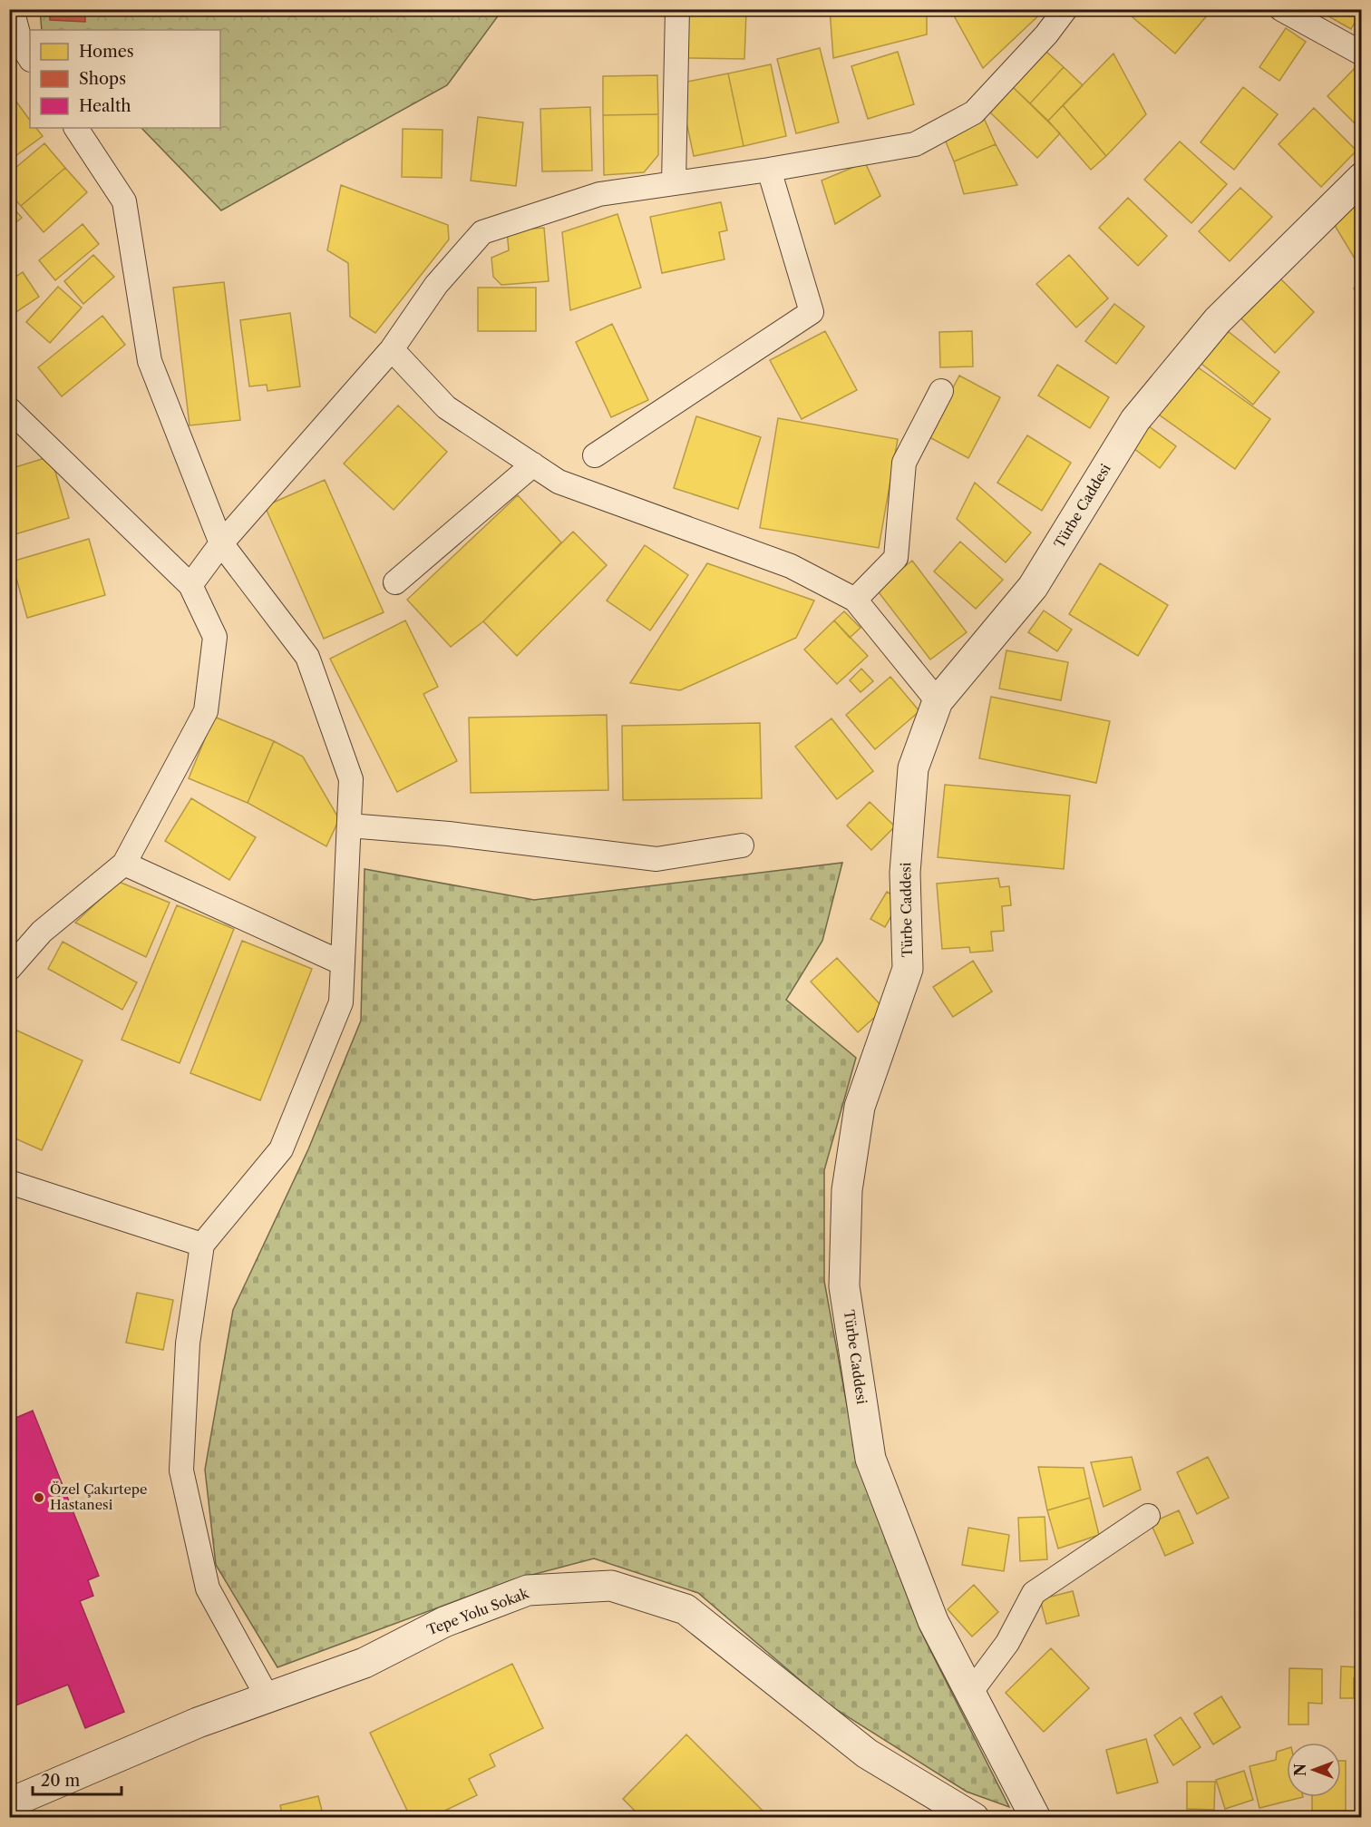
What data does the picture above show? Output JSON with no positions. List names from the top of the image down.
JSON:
{
  "streets": {
    "street": ["Türbe Caddesi", "Tepe Yolu Sokak"]
  },
  "places": ["Özel Çakırtepe Hastanesi"],
  "legend": ["Homes", "Shops", "Health"],
  "scale_bar": "20 m",
  "north": "left"
}
